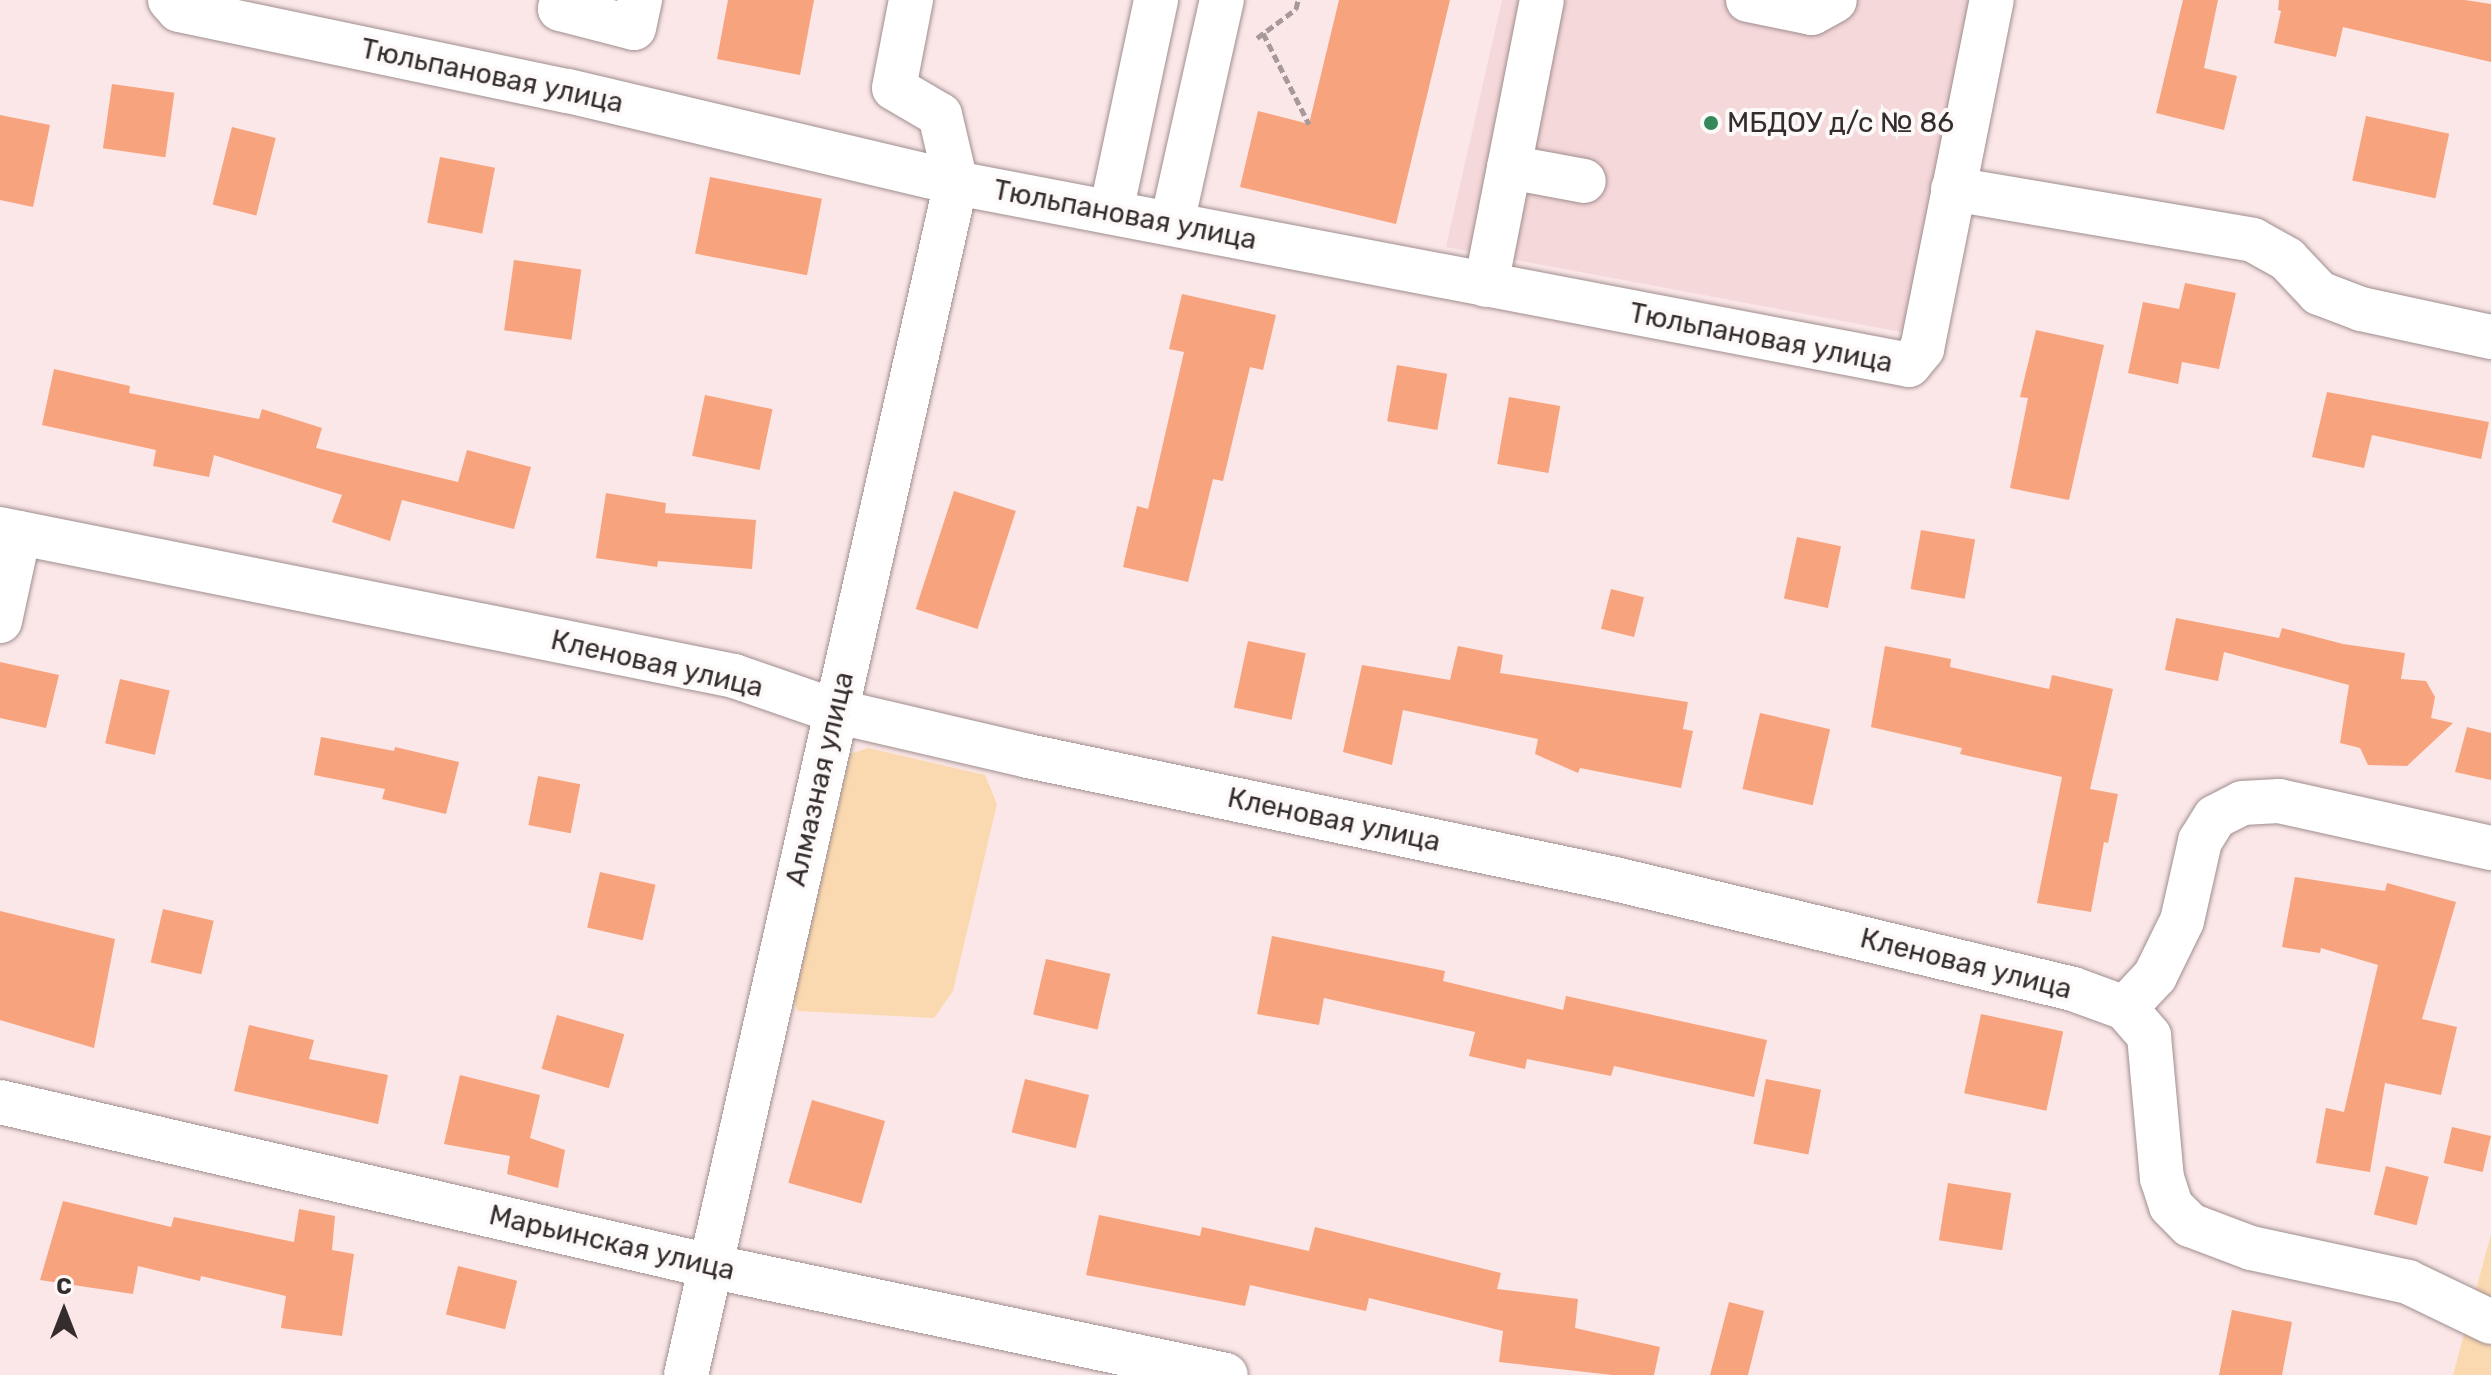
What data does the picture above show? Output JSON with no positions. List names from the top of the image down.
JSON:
{
  "streets": {
    "street": [
      "Тюльпановая улица",
      "Кленовая улица",
      "Алмазная улица",
      "Марьинская улица"
    ]
  },
  "crossings": [
    ["Тюльпановая улица", "Алмазная улица"],
    ["Кленовая улица", "Алмазная улица"],
    ["Алмазная улица", "Марьинская улица"]
  ],
  "places": ["МБДОУ д/с № 86"],
  "north": "top"
}
